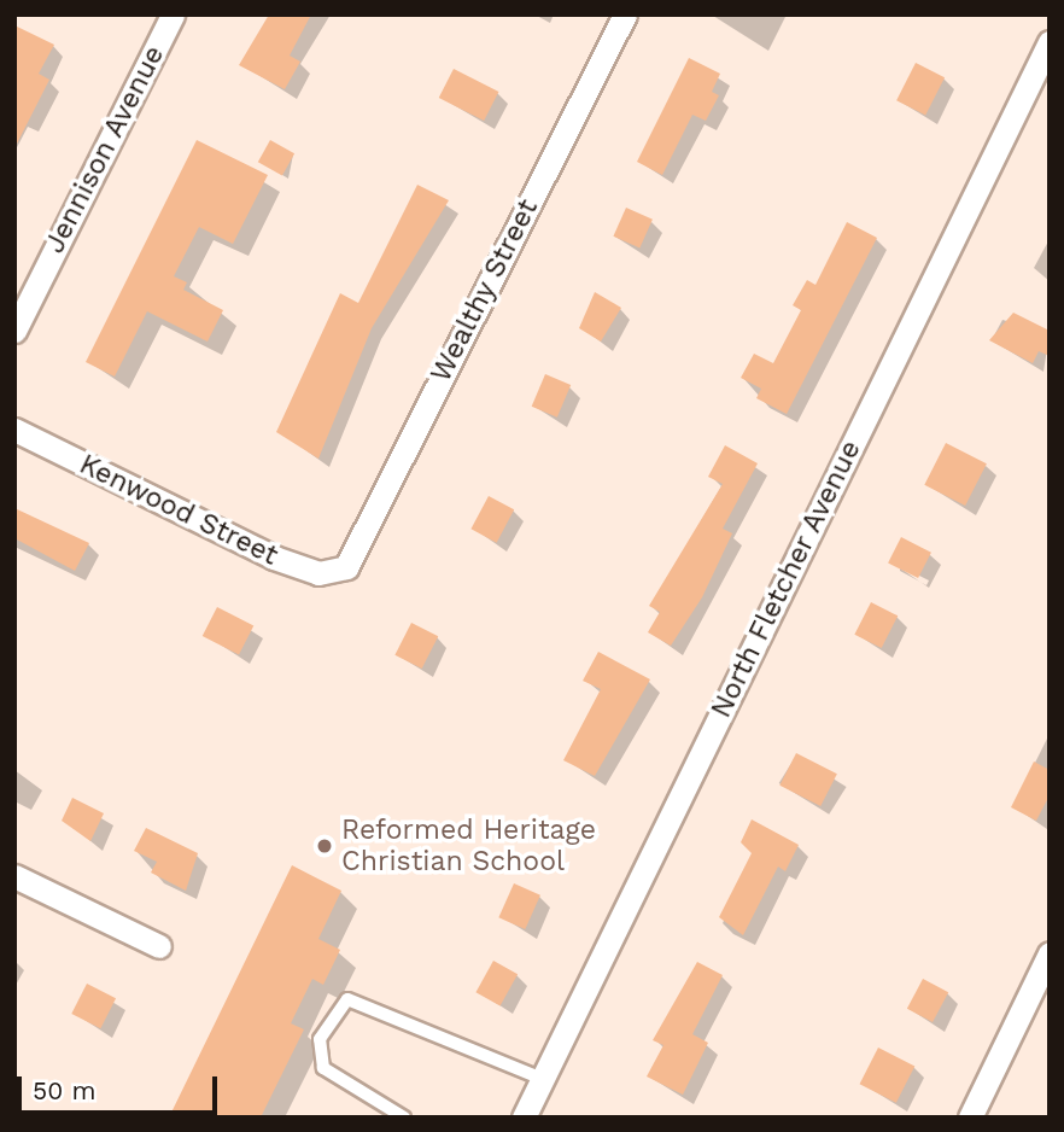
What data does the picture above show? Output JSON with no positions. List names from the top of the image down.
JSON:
{
  "streets": {
    "street": [
      "Jennison Avenue",
      "Wealthy Street",
      "Kenwood Street",
      "North Fletcher Avenue"
    ]
  },
  "crossings": [
    ["Wealthy Street", "Kenwood Street"]
  ],
  "places": ["Reformed Heritage Christian School"],
  "scale_bar": "50 m"
}
